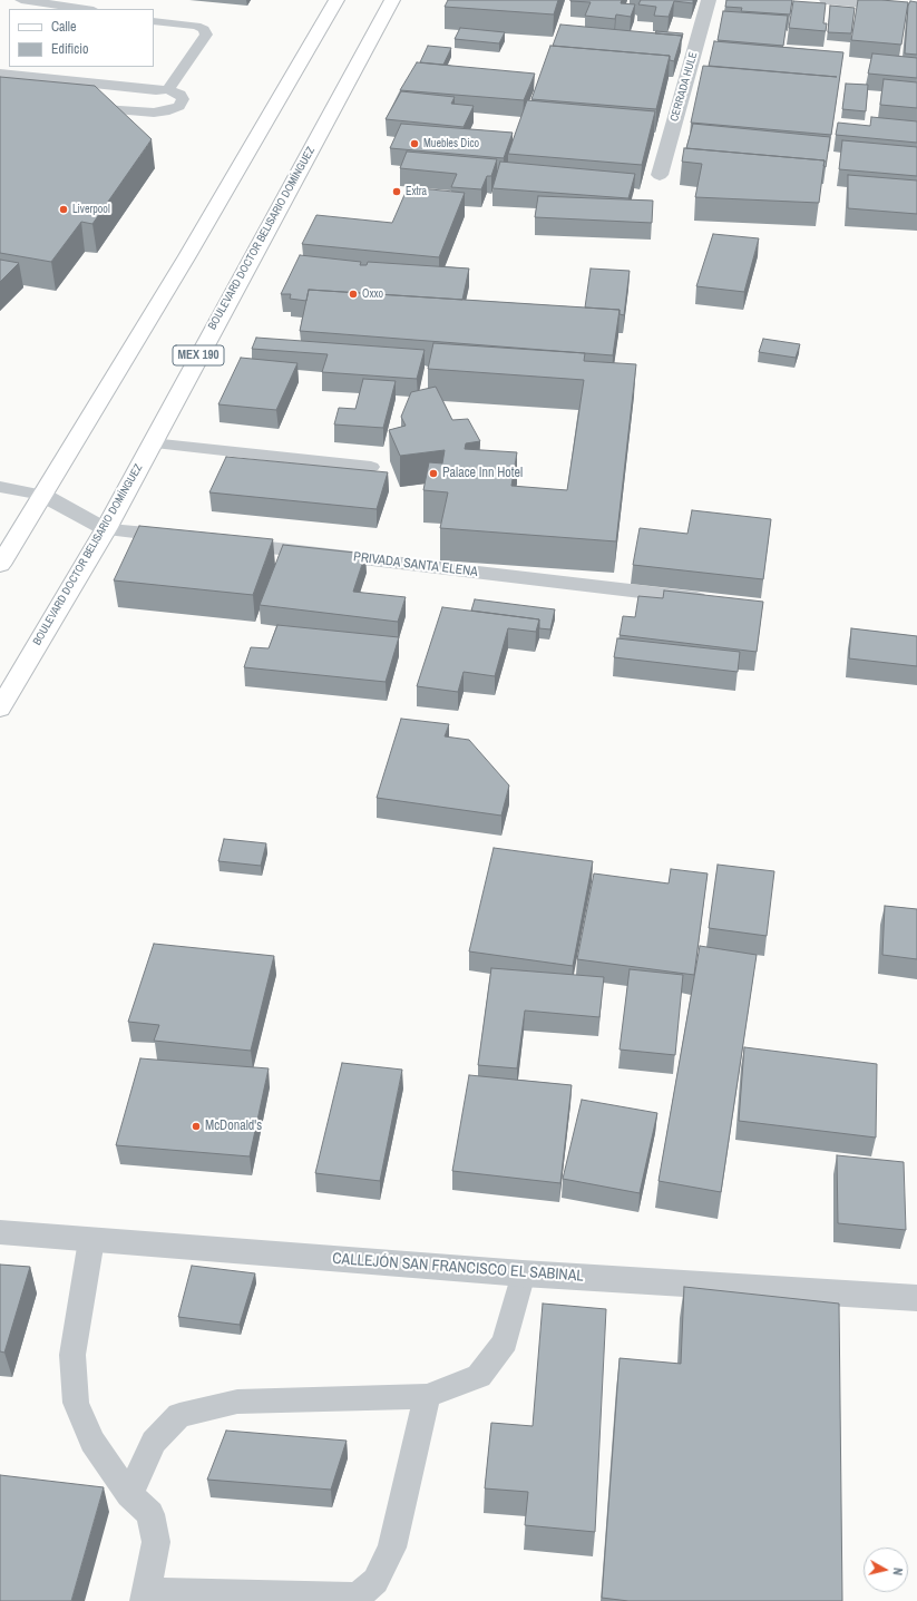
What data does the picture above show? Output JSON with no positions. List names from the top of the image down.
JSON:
{
  "streets": {
    "main road": ["BOULEVARD DOCTOR BELISARIO DOMÍNGUEZ", "MEX 190"],
    "street": ["CERRADA HULE", "PRIVADA SANTA ELENA", "CALLEJÓN SAN FRANCISCO EL SABINAL"]
  },
  "places": [
    "Muebles Dico",
    "Extra",
    "Liverpool",
    "Oxxo",
    "Palace Inn Hotel",
    "McDonald's"
  ],
  "legend": ["Calle", "Edificio"],
  "north": "right"
}
